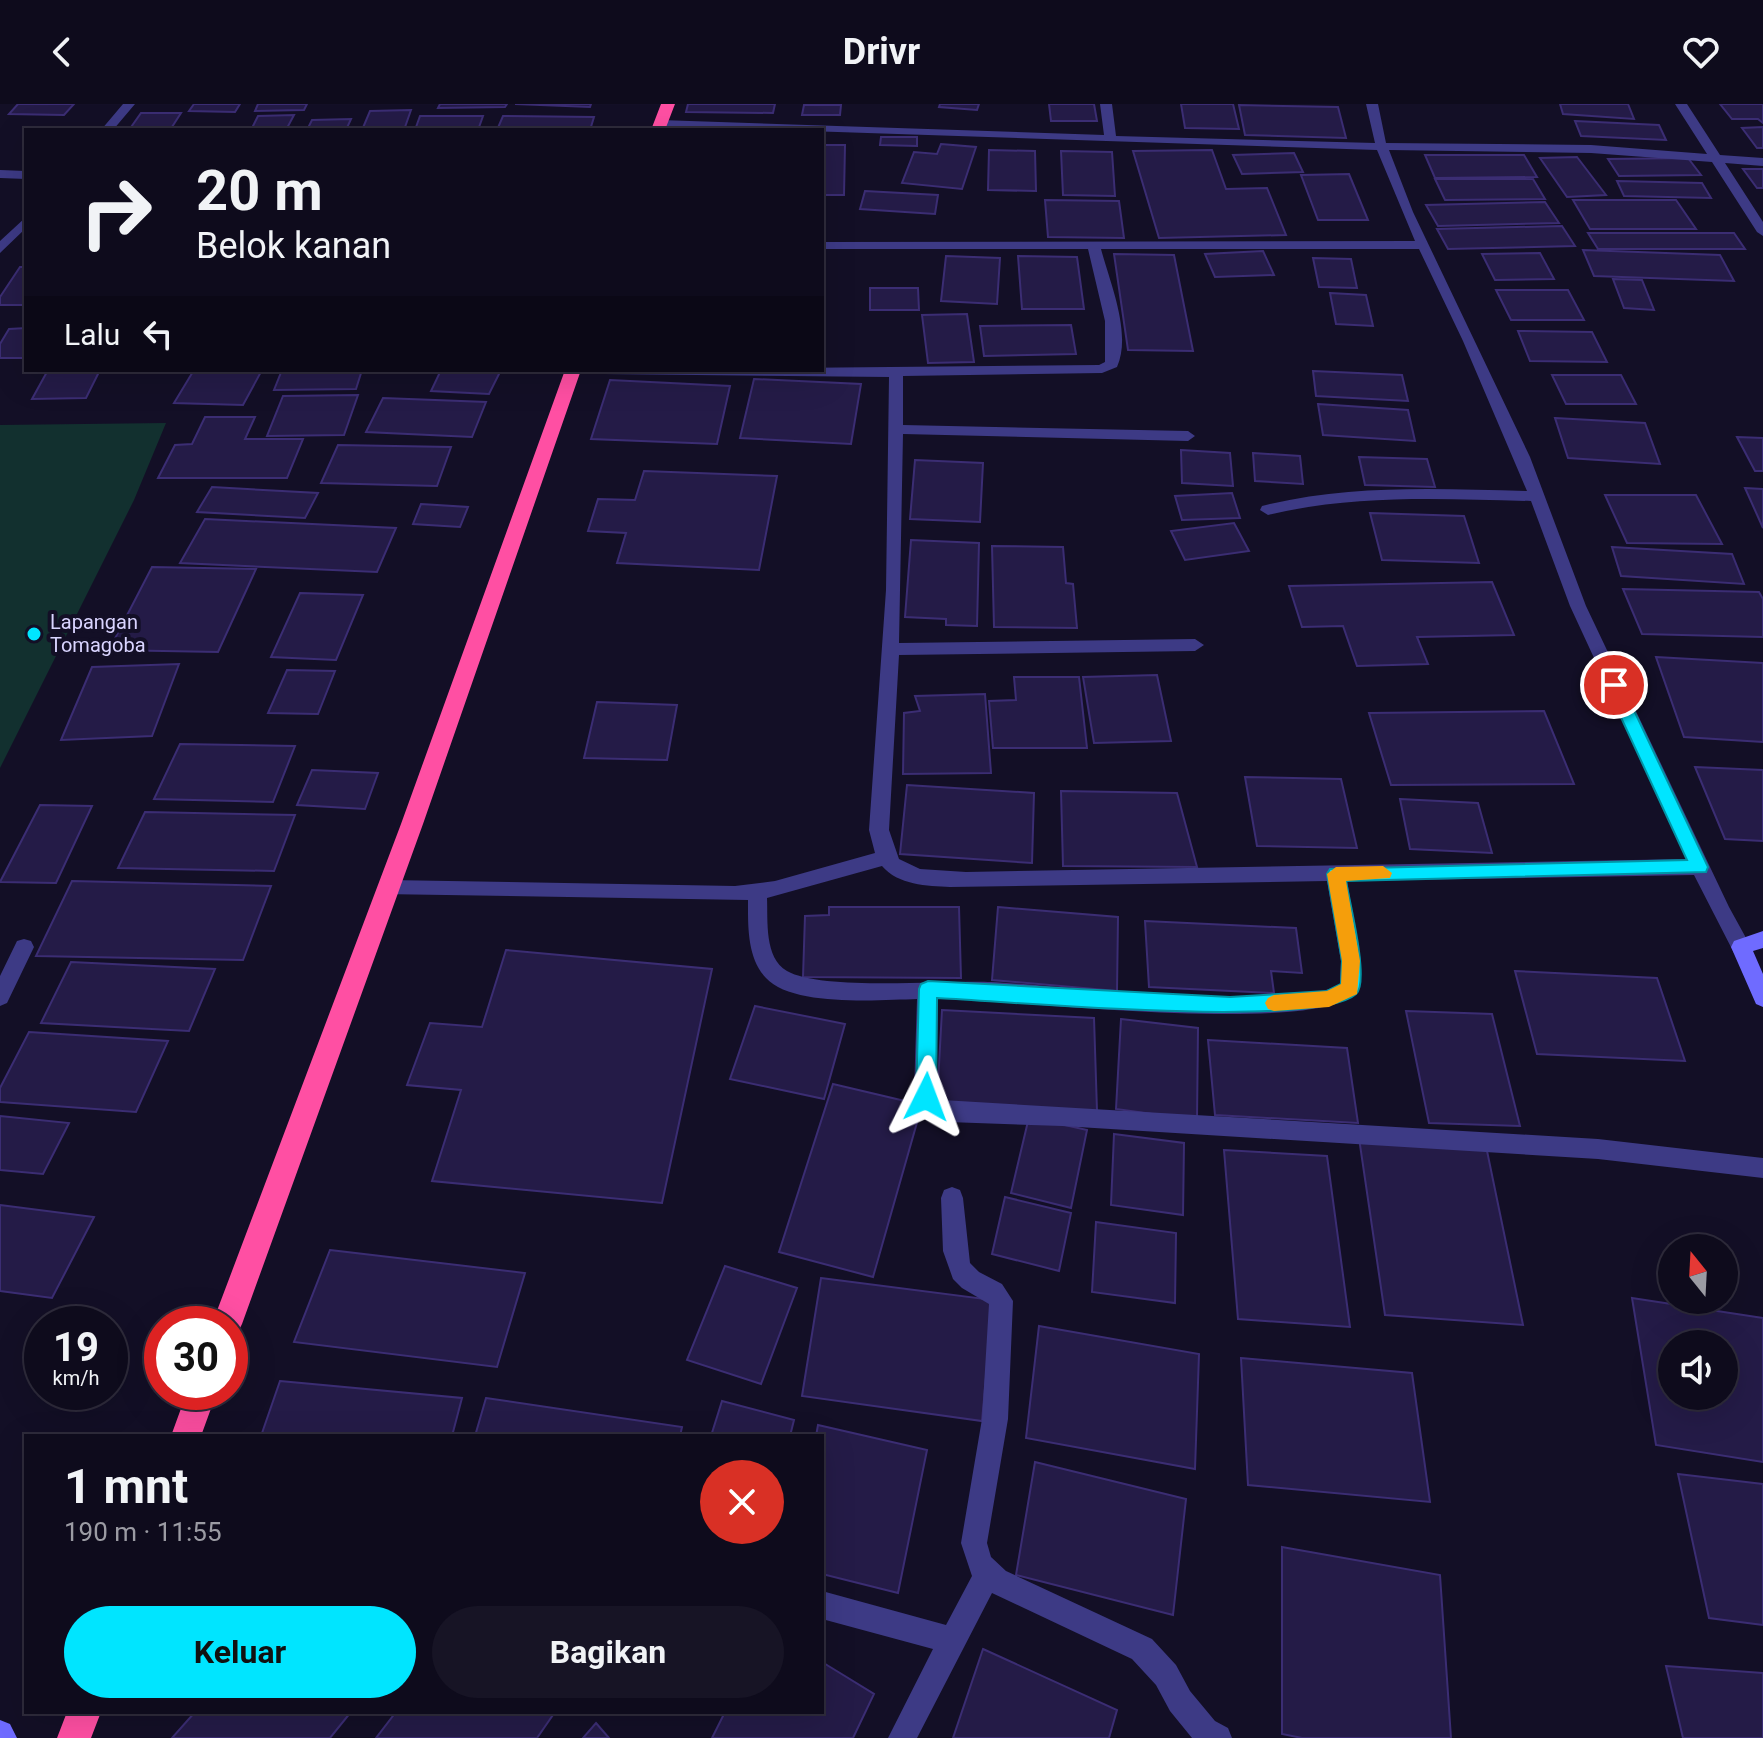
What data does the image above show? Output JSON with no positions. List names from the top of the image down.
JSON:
{
  "places": ["Lapangan Tomagoba"],
  "north": "top",
  "page": {
    "header": "Drivr",
    "turn": ["20 m", "Belok kanan"],
    "then": "Lalu",
    "speed": "19 km/h",
    "limit": "30",
    "heading": ["1 mnt", "190 m · 11:55"],
    "buttons": ["Keluar", "Bagikan"]
  }
}
